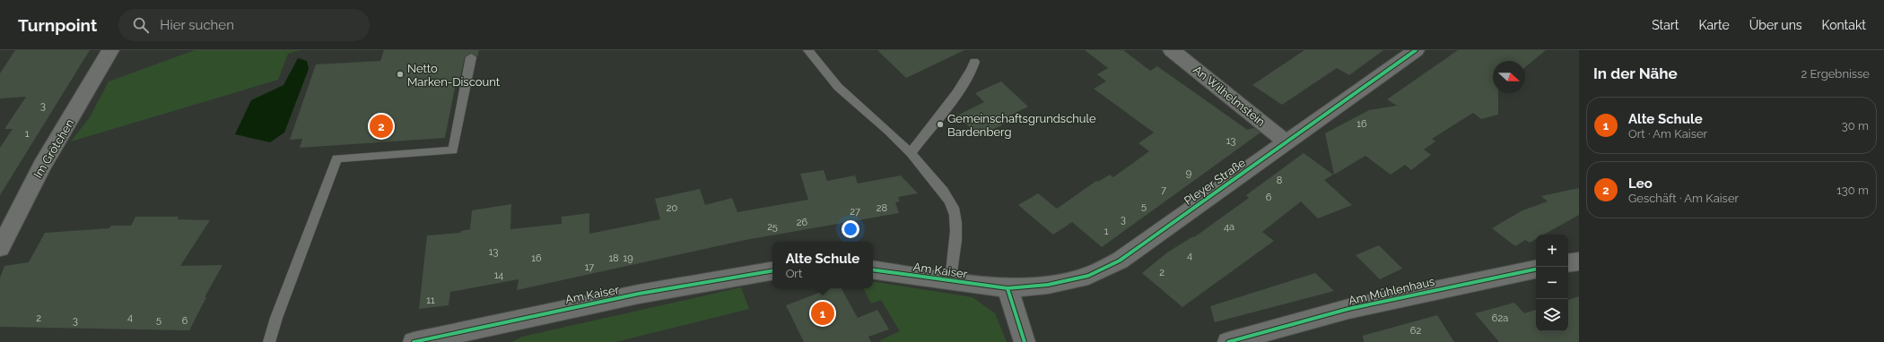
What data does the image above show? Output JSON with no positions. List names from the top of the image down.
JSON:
{
  "streets": {
    "street": [
      "An Wilhelmstein",
      "Im Grötchen",
      "Pleyer Straße",
      "Am Kaiser",
      "Am Mühlenhaus"
    ]
  },
  "crossings": [
    ["An Wilhelmstein", "Pleyer Straße"],
    ["Pleyer Straße", "Am Kaiser"]
  ],
  "places": ["Netto Marken-Discount", "Gemeinschaftsgrundschule Bardenberg"],
  "house_numbers": [
    "3",
    "16",
    "1",
    "13",
    "9",
    "8",
    "7",
    "6",
    "5",
    "20",
    "28",
    "27",
    "3",
    "26",
    "25",
    "4a",
    "1",
    "13",
    "4",
    "16",
    "18",
    "19",
    "17",
    "2",
    "14",
    "11",
    "4",
    "2",
    "62a",
    "5",
    "3",
    "6",
    "62"
  ],
  "north": "right",
  "page": {
    "header": "Turnpoint",
    "search": "Hier suchen",
    "nav": [
      "Start",
      "Karte",
      "Über uns",
      "Kontakt"
    ],
    "heading": ["In der Nähe", "2 Ergebnisse"],
    "list": [
      {
        "mark": "1",
        "name": "Alte Schule",
        "note": "Ort · Am Kaiser",
        "value": "30 m"
      },
      {
        "mark": "2",
        "name": "Leo",
        "note": "Geschäft · Am Kaiser",
        "value": "130 m"
      }
    ],
    "pins": ["2", "1"],
    "map_buttons": ["+", "−"],
    "popup": ["Alte Schule", "Ort"]
  }
}
